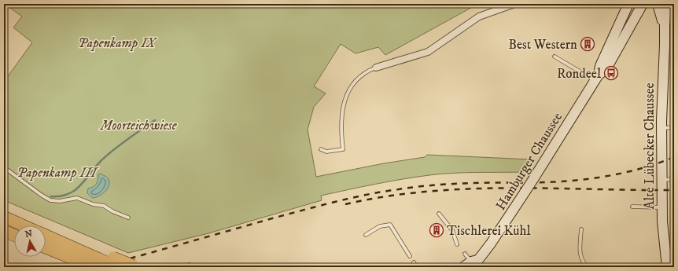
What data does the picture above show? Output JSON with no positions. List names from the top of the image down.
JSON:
{
  "streets": {
    "main road": ["Alte Lübecker Chaussee", "Hamburger Chaussee"]
  },
  "parks": ["Papenkamp IX", "Moorteichwiese", "Papenkamp III"],
  "places": {
    "building": ["Best Western", "Tischlerei Kühl"],
    "bus stop": ["Rondeel"]
  },
  "north": "top"
}
